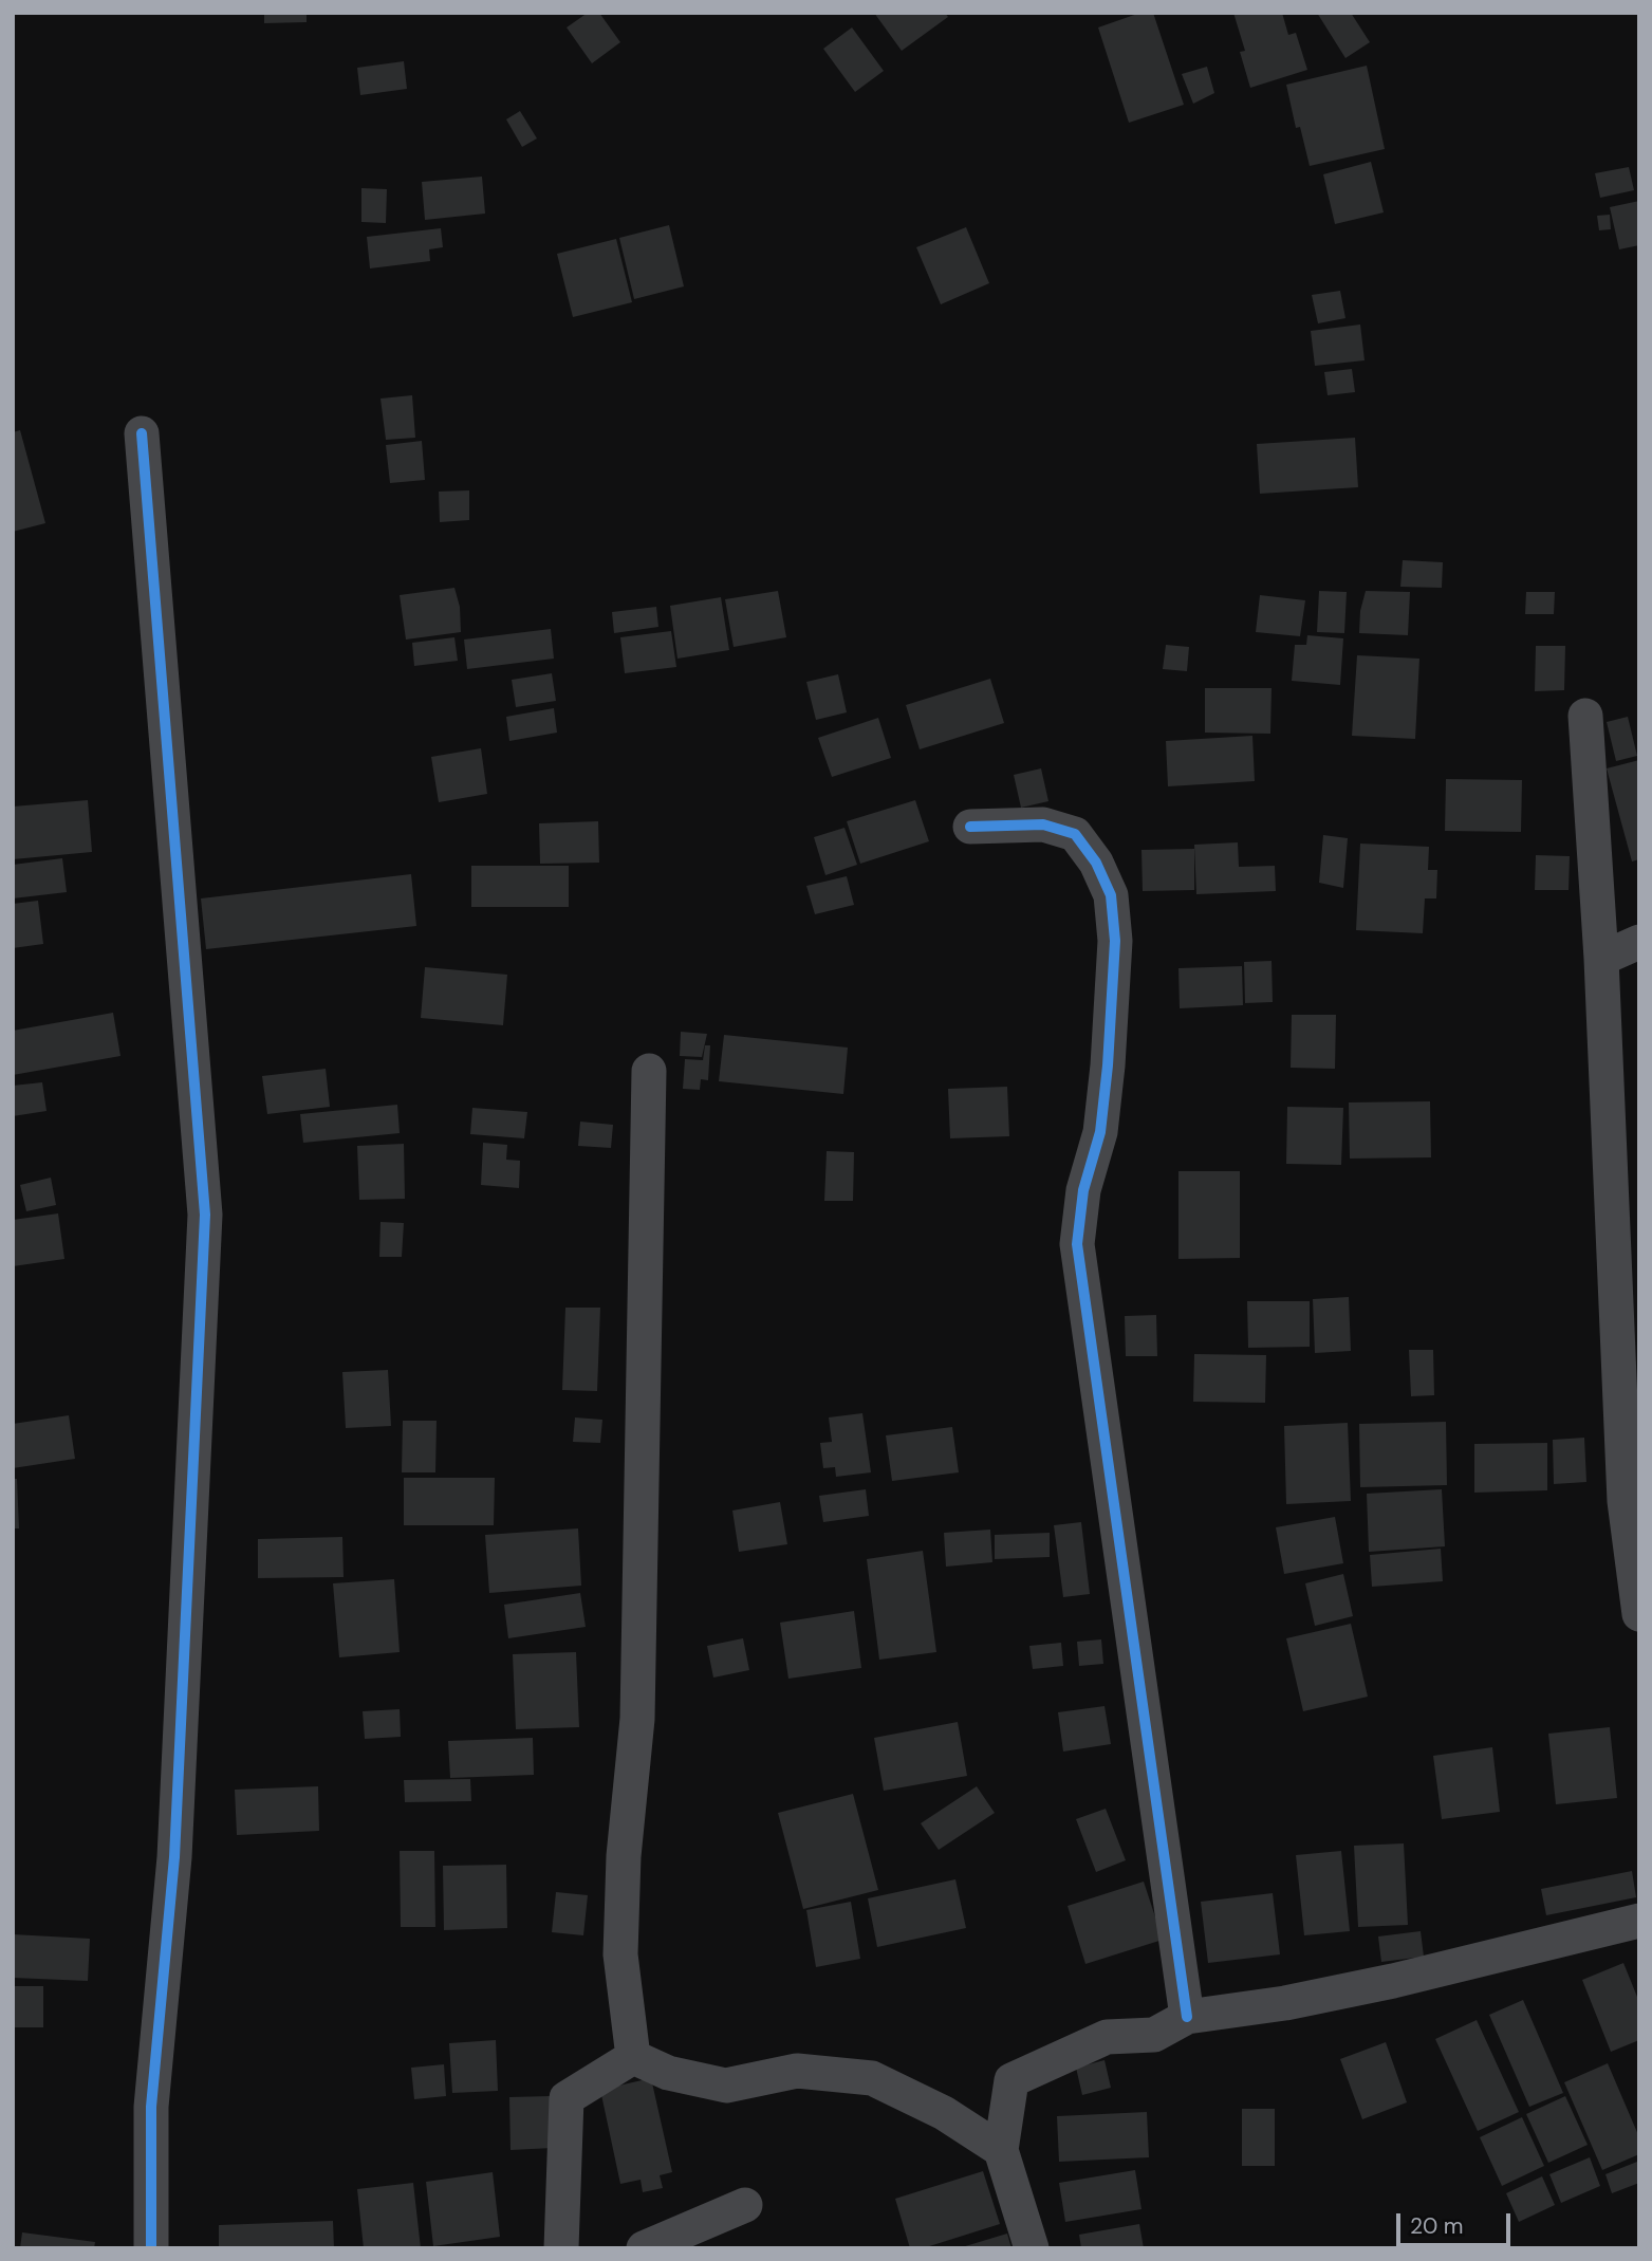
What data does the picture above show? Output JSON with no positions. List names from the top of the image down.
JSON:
{
  "scale_bar": "20 m"
}
